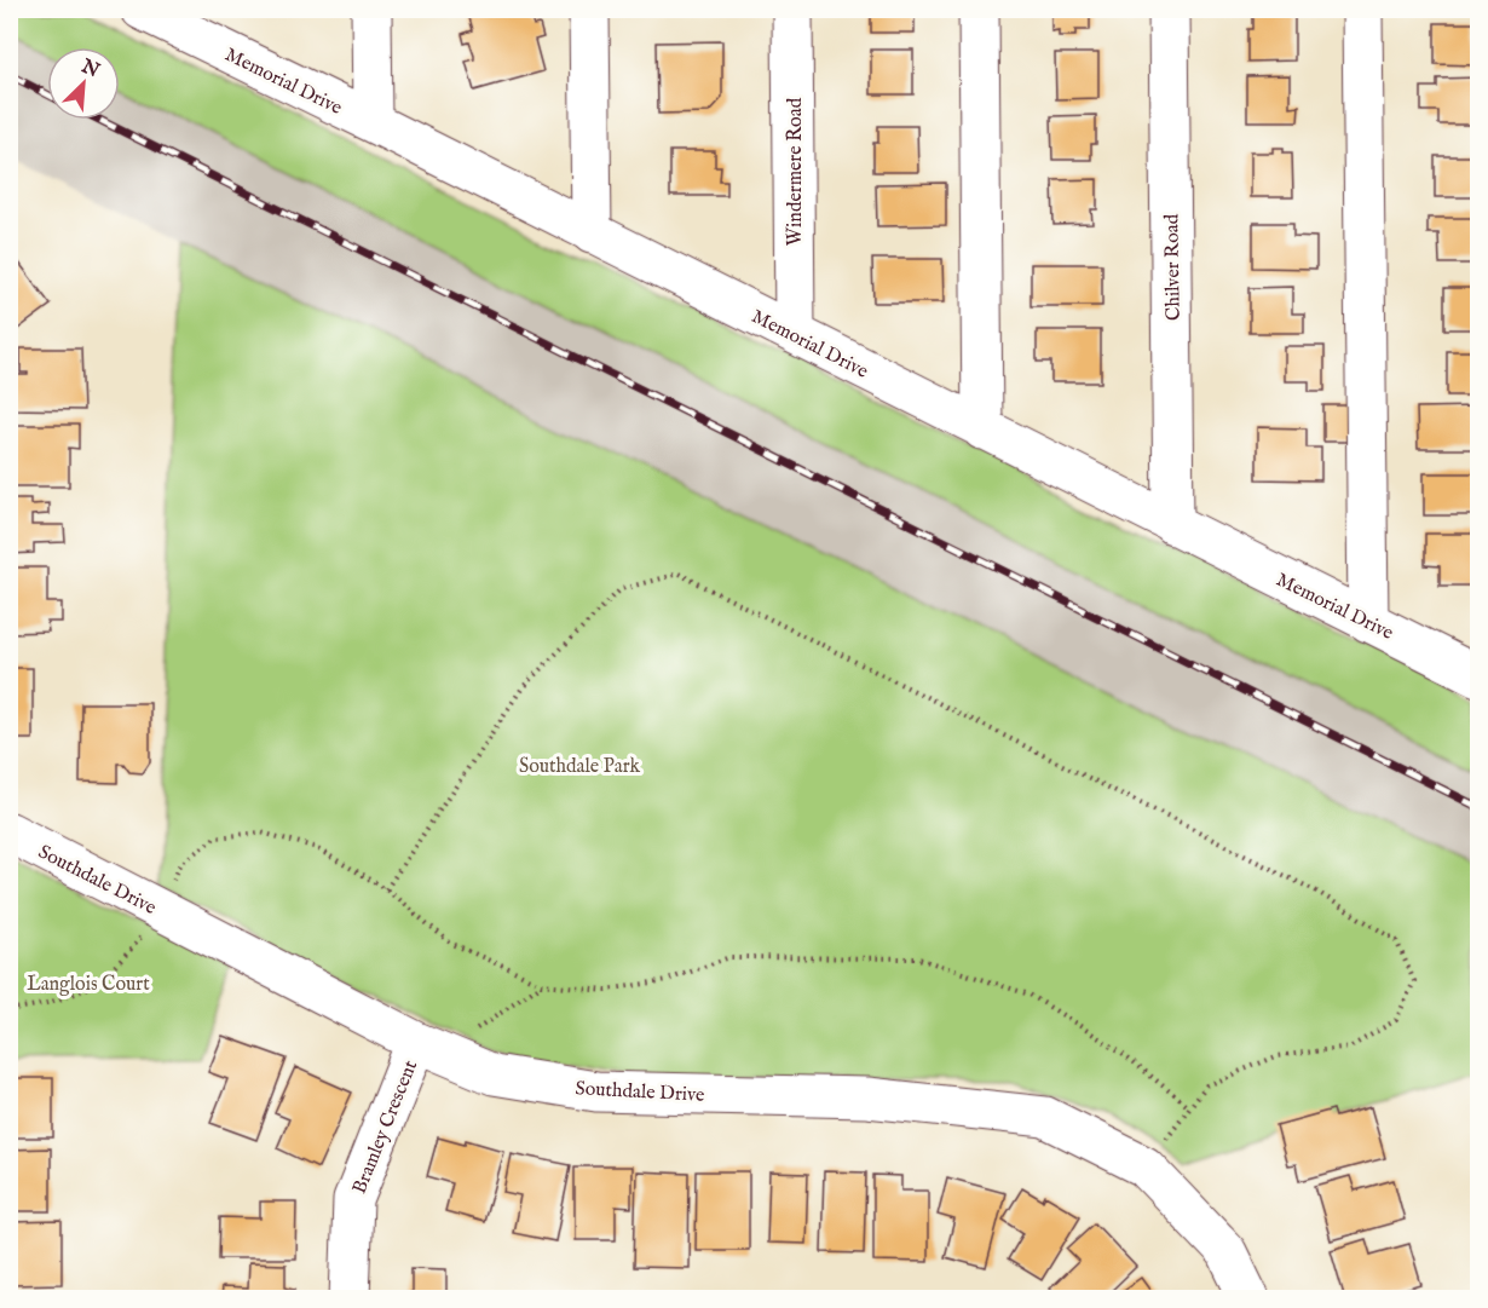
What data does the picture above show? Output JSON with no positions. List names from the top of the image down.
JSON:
{
  "streets": {
    "street": [
      "Memorial Drive",
      "Windermere Road",
      "Chilver Road",
      "Southdale Drive",
      "Bramley Crescent"
    ]
  },
  "crossings": [
    ["Memorial Drive", "Windermere Road"],
    ["Memorial Drive", "Chilver Road"],
    ["Southdale Drive", "Bramley Crescent"]
  ],
  "parks": ["Southdale Park", "Langlois Court"],
  "north": "top right"
}
